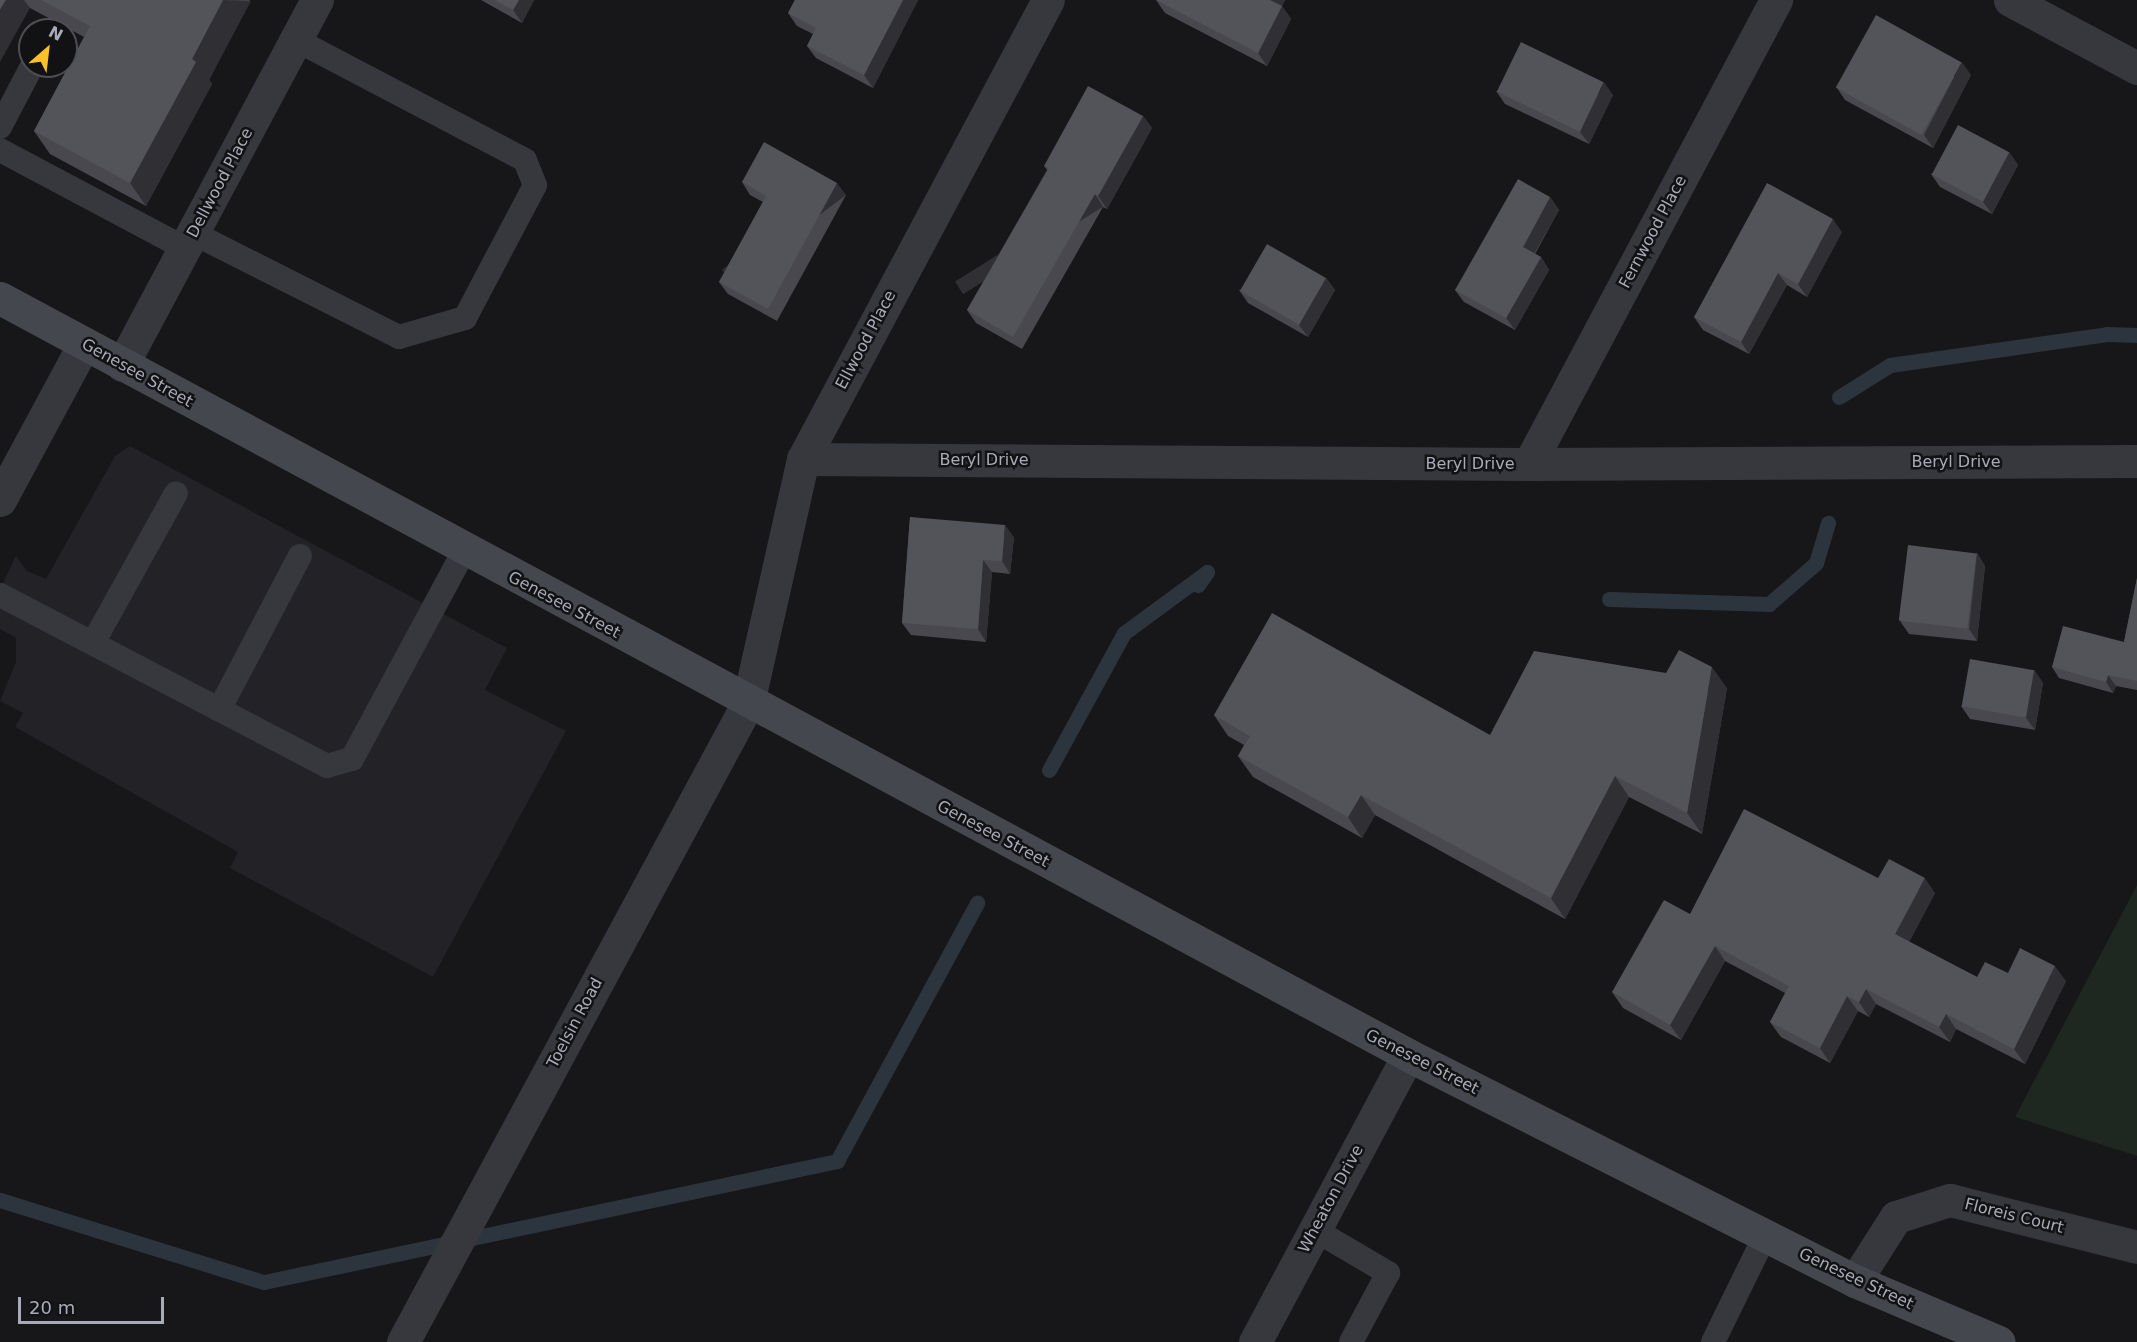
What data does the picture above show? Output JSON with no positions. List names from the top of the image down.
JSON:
{
  "streets": {
    "main road": ["Genesee Street"],
    "street": [
      "Dellwood Place",
      "Fernwood Place",
      "Ellwood Place",
      "Beryl Drive",
      "Toelsin Road",
      "Wheaton Drive",
      "Floreis Court"
    ]
  },
  "crossings": [
    ["Dellwood Place", "Genesee Street"],
    ["Fernwood Place", "Beryl Drive"],
    ["Ellwood Place", "Genesee Street"],
    ["Ellwood Place", "Beryl Drive"],
    ["Ellwood Place", "Toelsin Road"],
    ["Genesee Street", "Toelsin Road"],
    ["Genesee Street", "Wheaton Drive"],
    ["Genesee Street", "Floreis Court"]
  ],
  "scale_bar": "20 m",
  "north": "top right"
}
